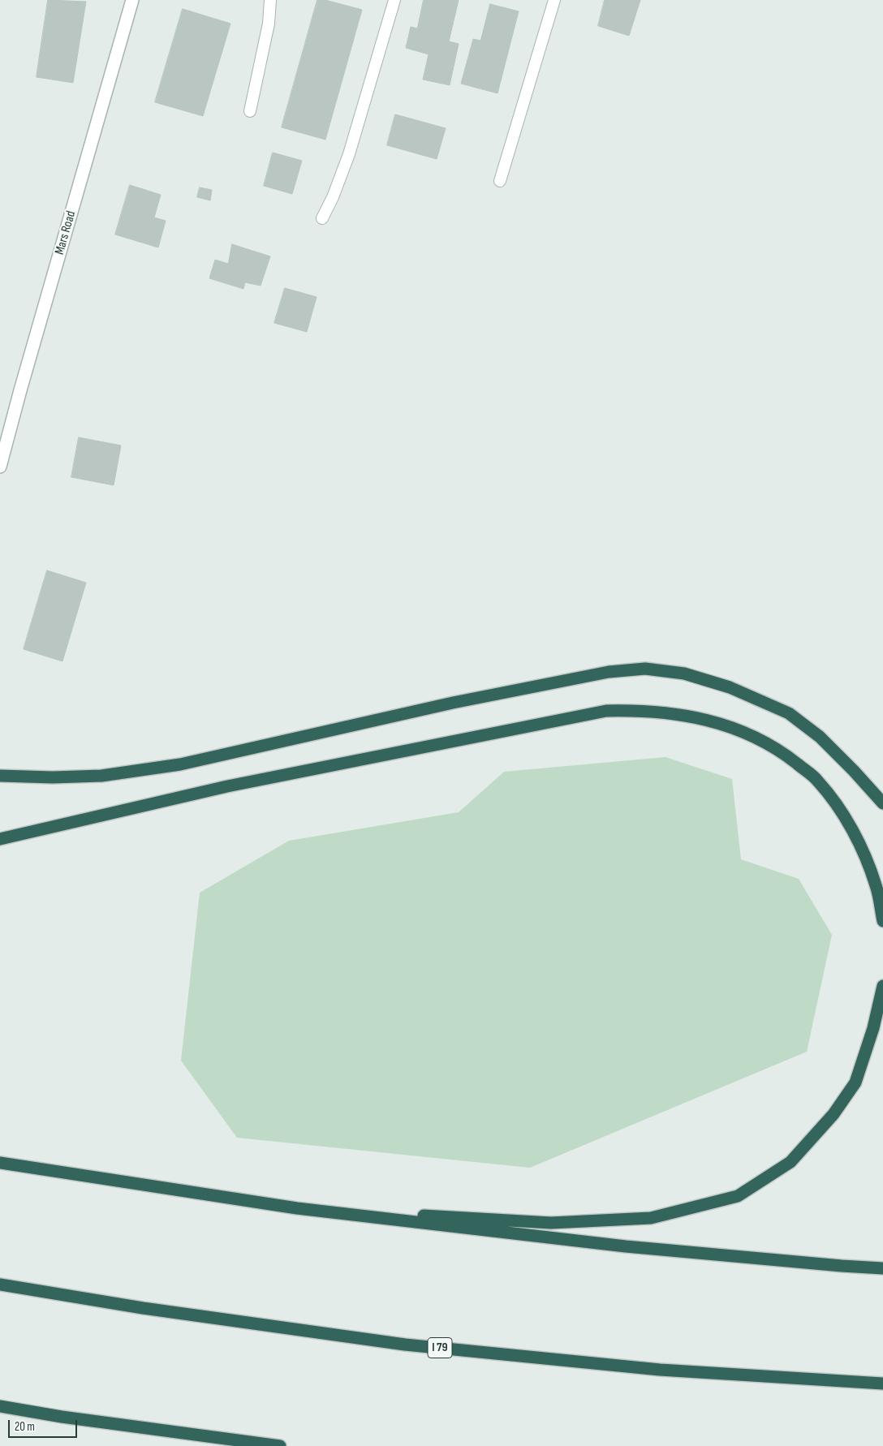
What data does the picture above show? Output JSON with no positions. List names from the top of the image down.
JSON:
{
  "streets": {
    "highway": ["I 79"],
    "street": ["Mars Road"]
  },
  "scale_bar": "20 m"
}
